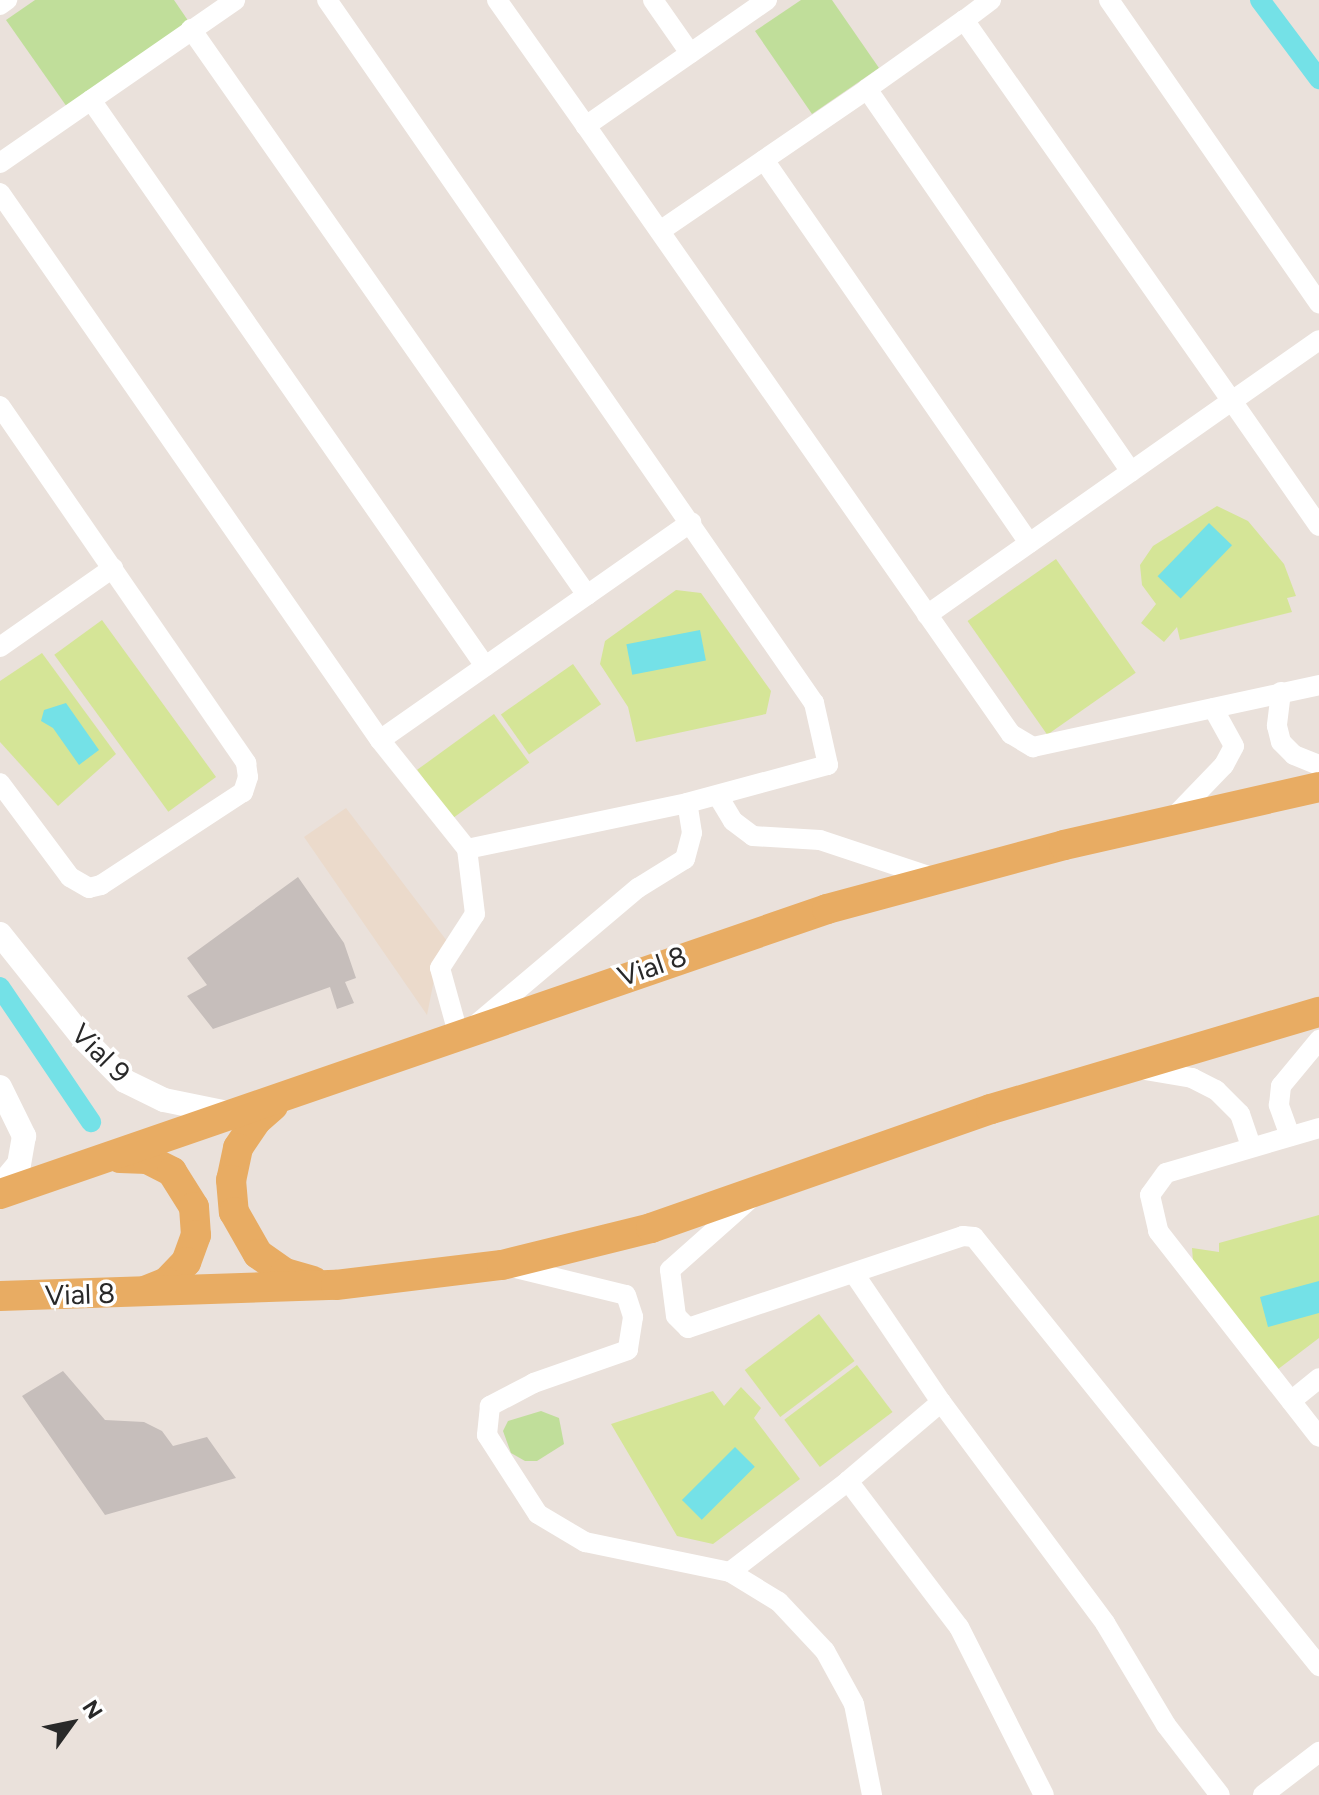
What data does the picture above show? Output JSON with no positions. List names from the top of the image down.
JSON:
{
  "streets": {
    "main road": ["Vial 8"],
    "street": ["Vial 9"]
  },
  "crossings": [
    ["Vial 8", "Vial 9"]
  ],
  "north": "top right"
}
